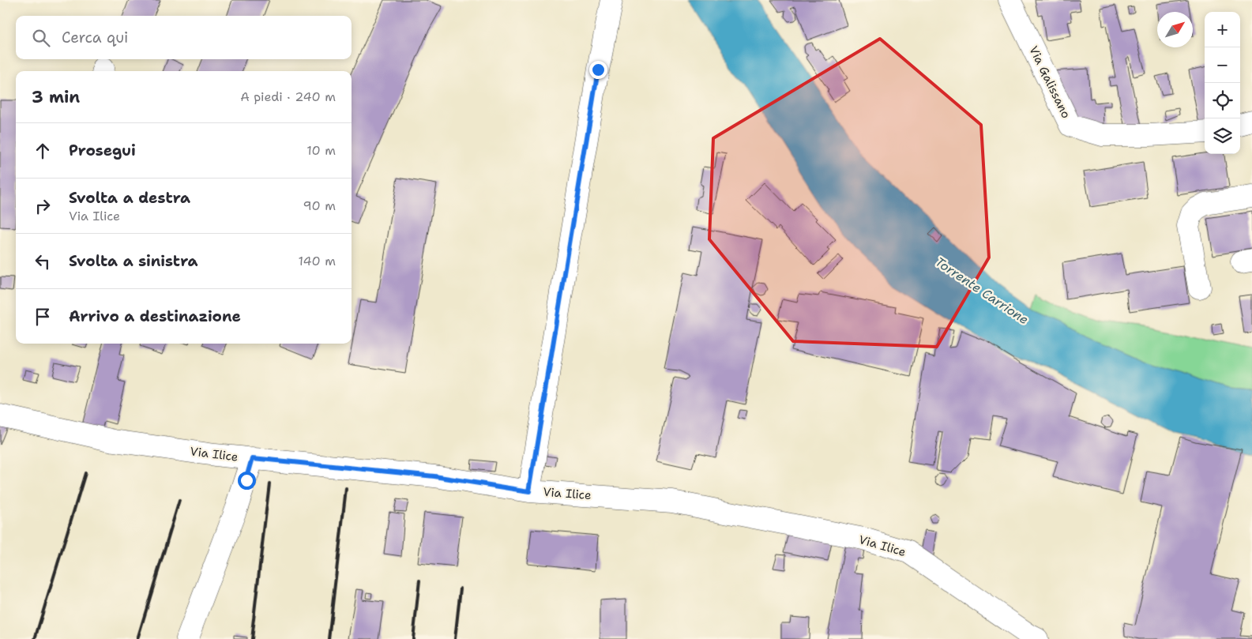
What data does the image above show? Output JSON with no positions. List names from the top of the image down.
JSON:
{
  "streets": {
    "street": ["Via Galissano", "Via Ilice"]
  },
  "water": ["Torrente Carrione"],
  "north": "top right",
  "page": {
    "map_buttons": ["+", "−"],
    "search": "Cerca qui",
    "heading": ["3 min", "A piedi · 240 m"],
    "list": [
      ["Prosegui", "10 m"],
      ["Svolta a destra", "Via Ilice", "90 m"],
      ["Svolta a sinistra", "140 m"],
      "Arrivo a destinazione"
    ]
  }
}
